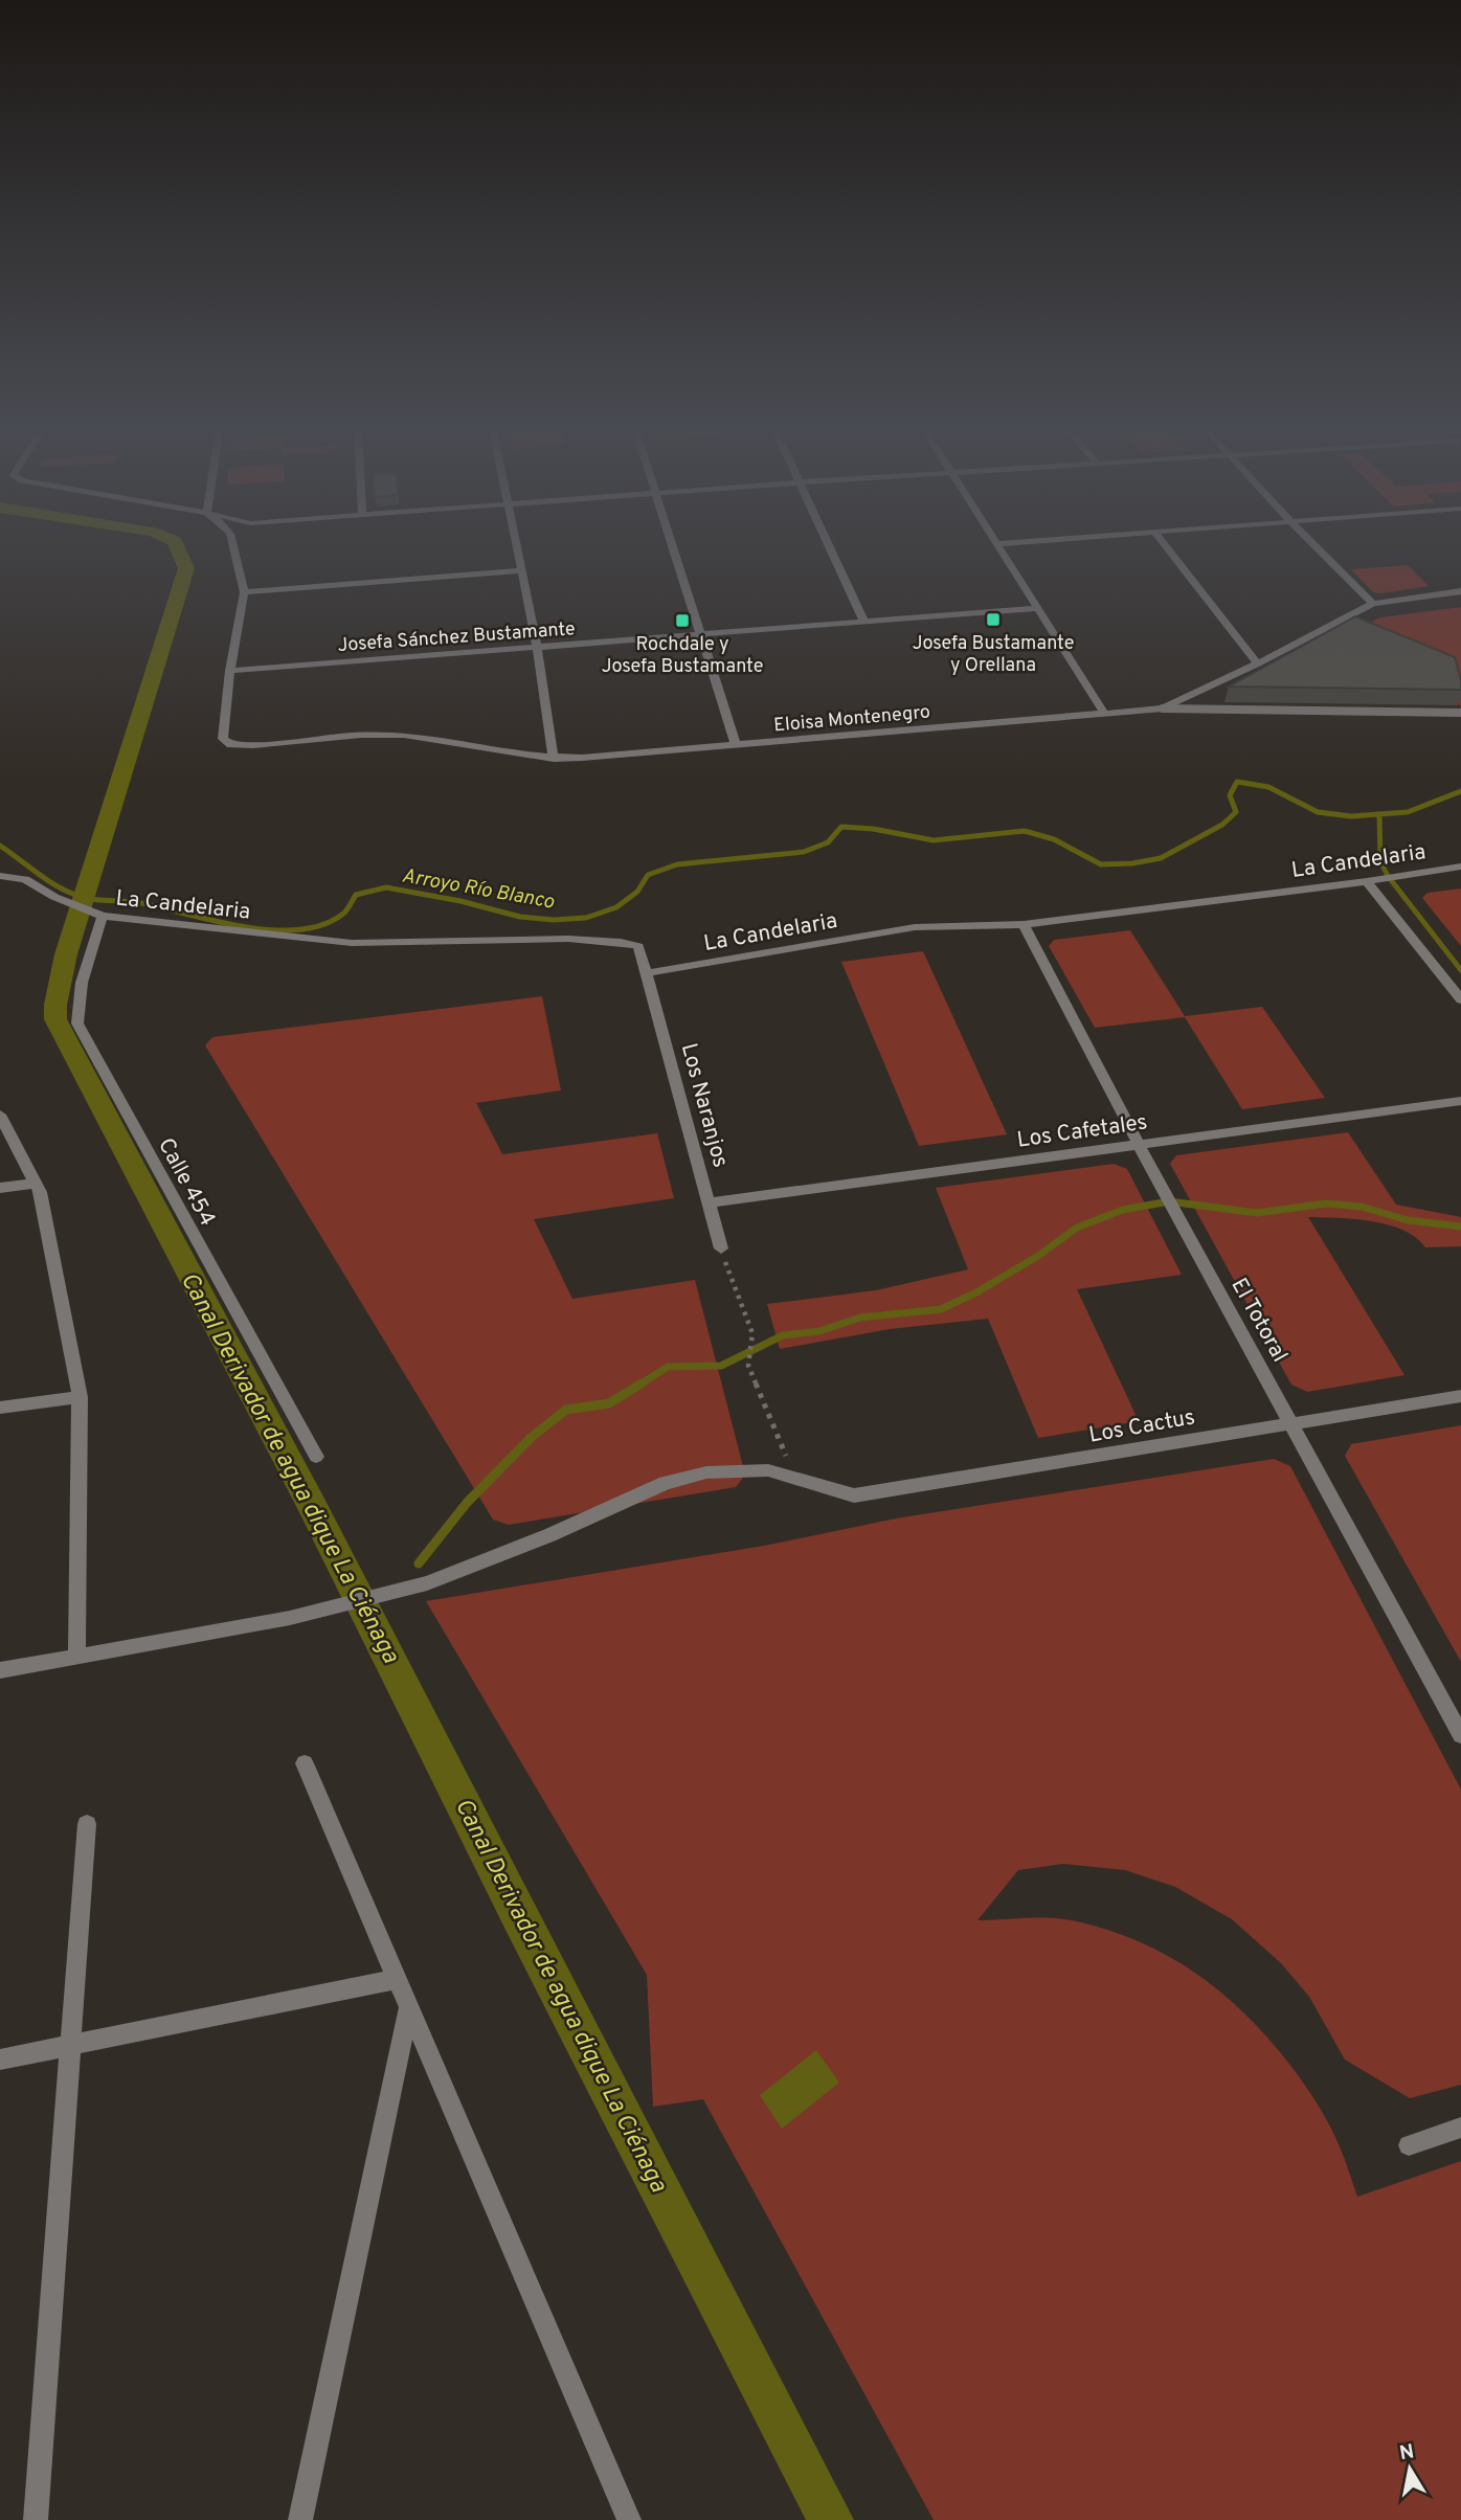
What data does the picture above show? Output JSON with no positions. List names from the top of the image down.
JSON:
{
  "streets": {
    "street": [
      "Josefa Sánchez Bustamante",
      "Eloisa Montenegro",
      "La Candelaria",
      "Los Naranjos",
      "Los Cafetales",
      "Calle 454",
      "El Totoral",
      "Los Cactus"
    ]
  },
  "crossings": [
    ["Josefa Sánchez Bustamante", "Eloisa Montenegro"],
    ["La Candelaria", "Los Naranjos"],
    ["La Candelaria", "Calle 454"],
    ["La Candelaria", "El Totoral"],
    ["Los Naranjos", "Los Cafetales"],
    ["Los Cafetales", "El Totoral"],
    ["El Totoral", "Los Cactus"]
  ],
  "water": ["Arroyo Río Blanco", "Canal Derivador de agua dique La Ciénaga"],
  "places": {
    "transit": ["Josefa Bustamante y Orellana", "Rochdale y Josefa Bustamante"]
  },
  "north": "top"
}
